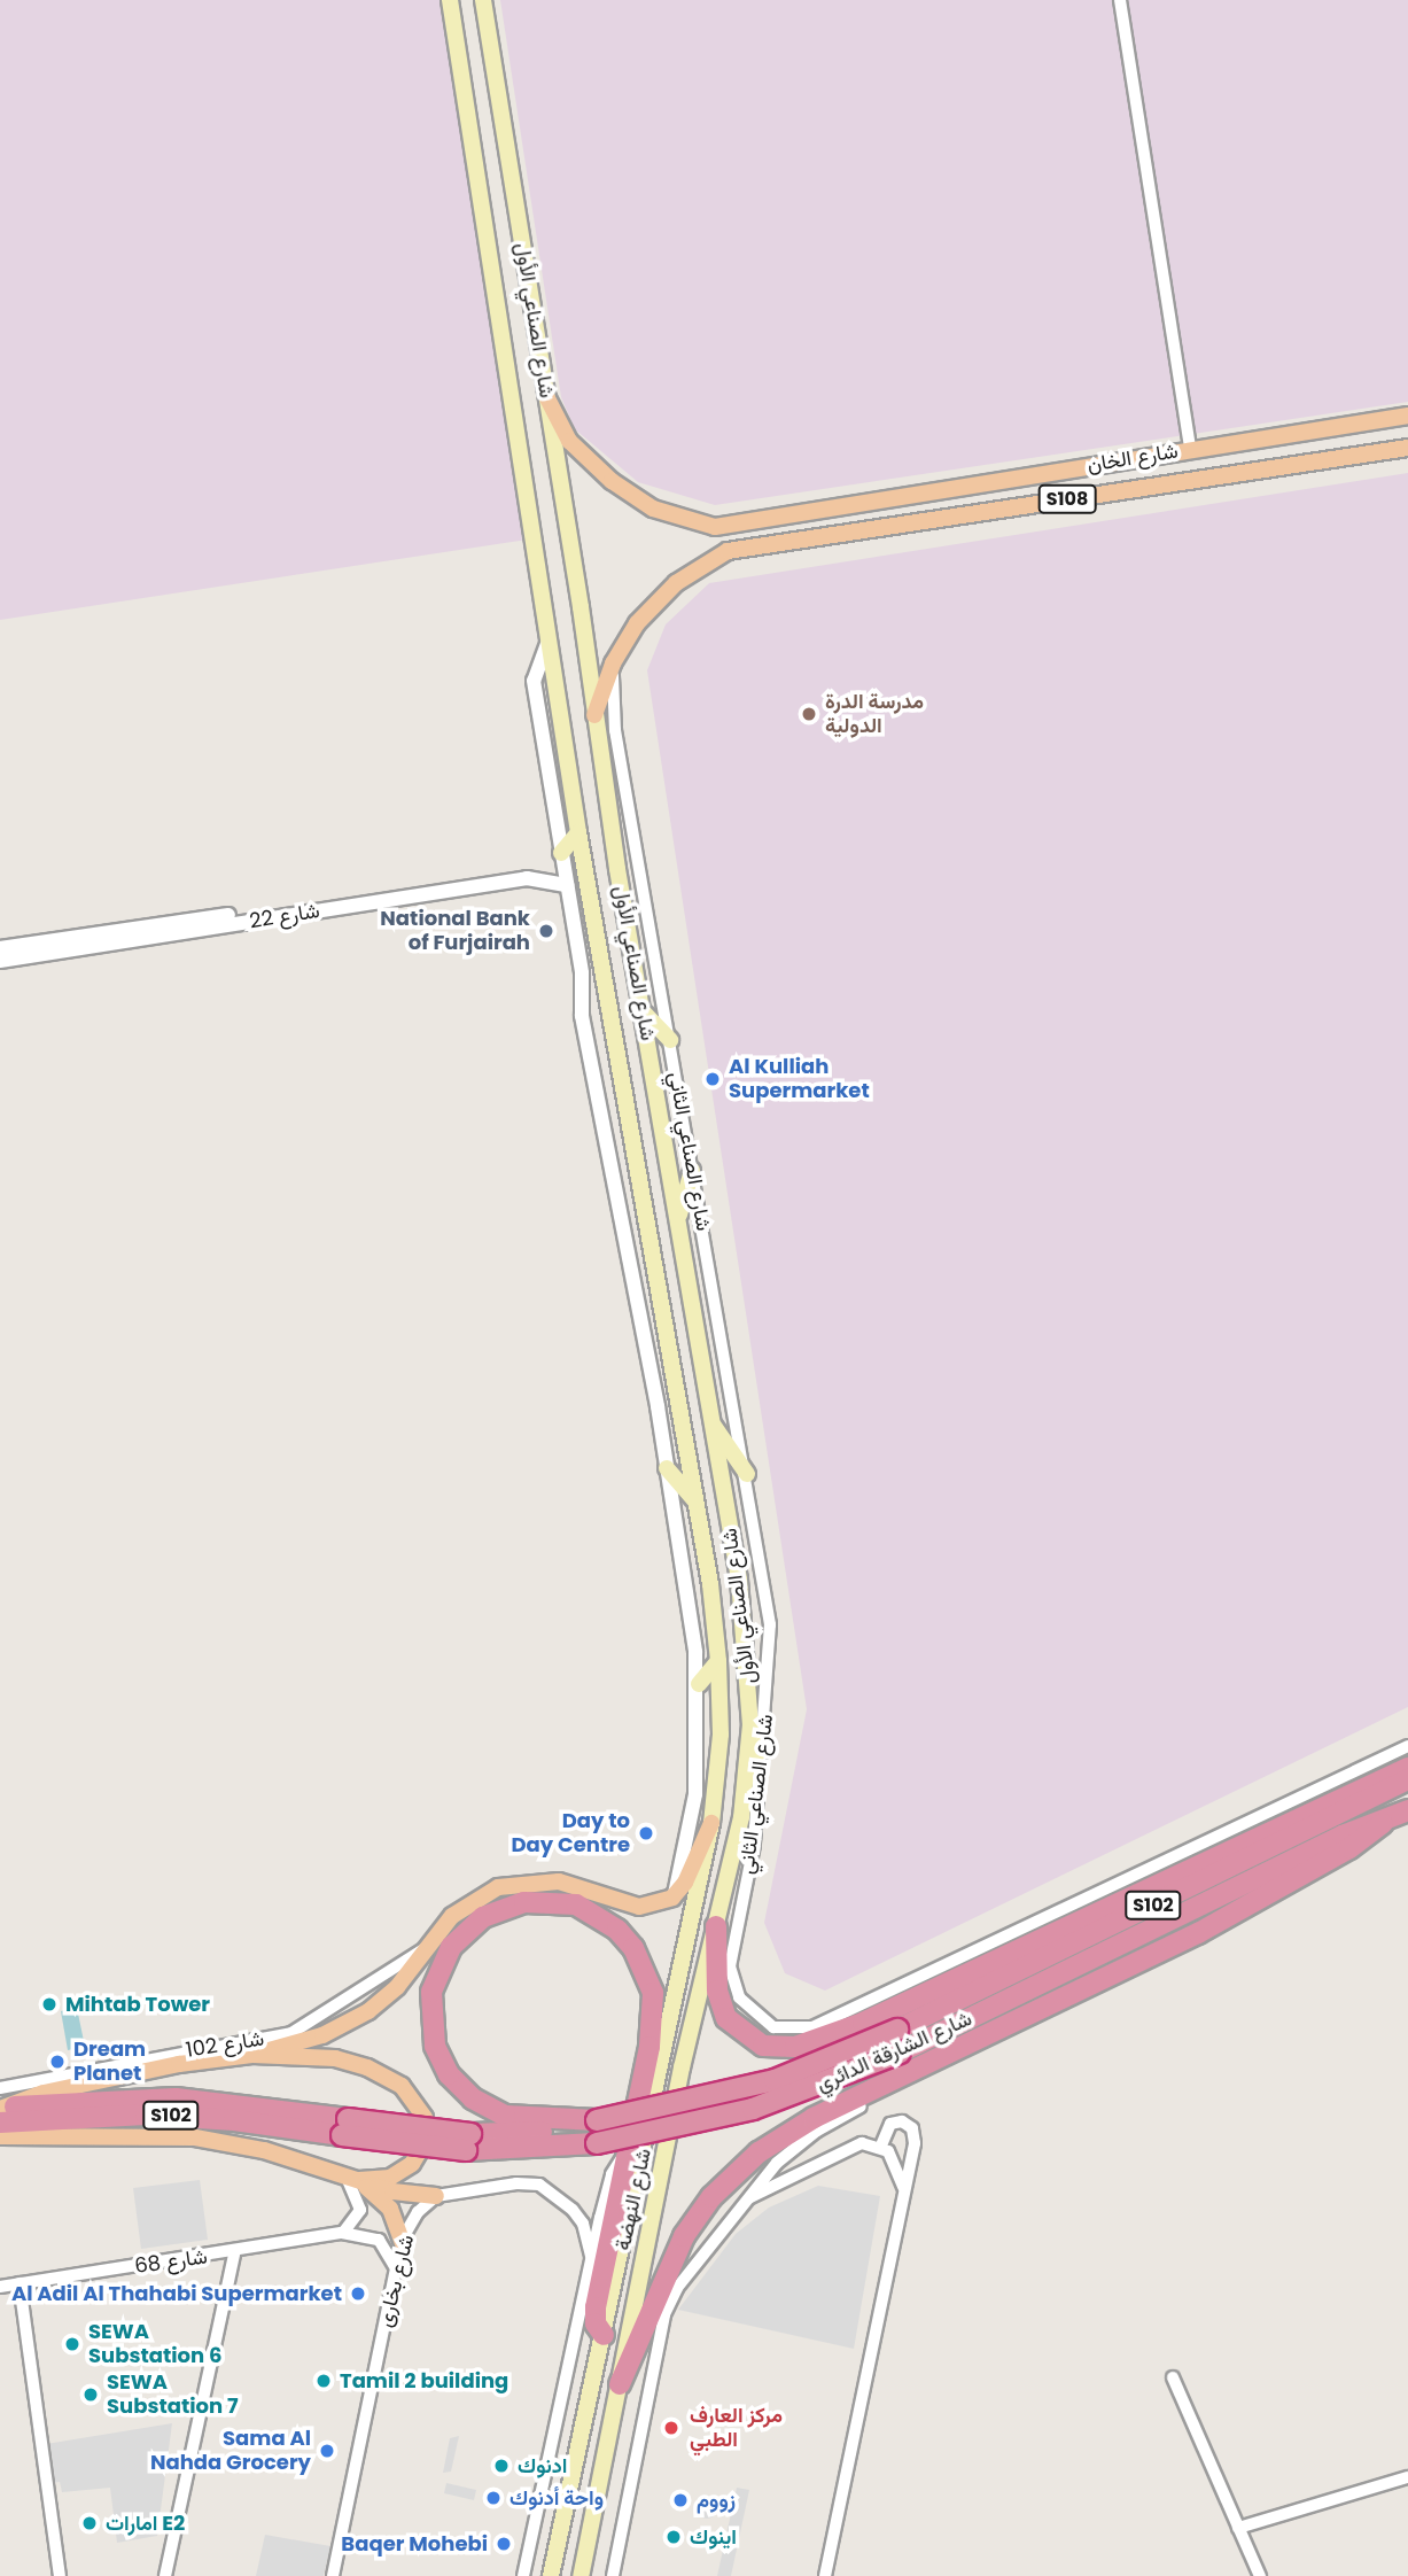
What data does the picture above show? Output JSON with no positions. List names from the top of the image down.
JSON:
{
  "streets": {
    "highway": ["S102", "شارع الشارقة الدائري"],
    "main road": [
      "شارع الصناعي الأول",
      "شارع الخان",
      "S108",
      "شارع النهضة"
    ],
    "street": [
      "شارع 22",
      "شارع الصناعي الثاني",
      "شارع 102",
      "شارع 68",
      "شارع بخارى"
    ]
  },
  "crossings": [
    ["شارع الصناعي الأول", "شارع الخان"],
    ["شارع الصناعي الأول", "شارع النهضة"],
    ["شارع الخان", "شارع الصناعي الثاني"],
    ["S102", "شارع الشارقة الدائري"],
    ["شارع 68", "شارع بخارى"]
  ],
  "places": [
    "مدرسة الدرة الدولية",
    "National Bank of Furjairah",
    "Al Kulliah Supermarket",
    "Day to Day Centre",
    "Mihtab Tower",
    "Dream Planet",
    "Al Adil Al Thahabi Supermarket",
    "SEWA Substation 6",
    "Tamil 2 building",
    "SEWA Substation 7",
    "مركز العارف الطبي",
    "Sama Al Nahda Grocery",
    "ادنوك",
    "واحة أدنوك",
    "زووم",
    "امارات E2",
    "اينوك",
    "Baqer Mohebi"
  ]
}
